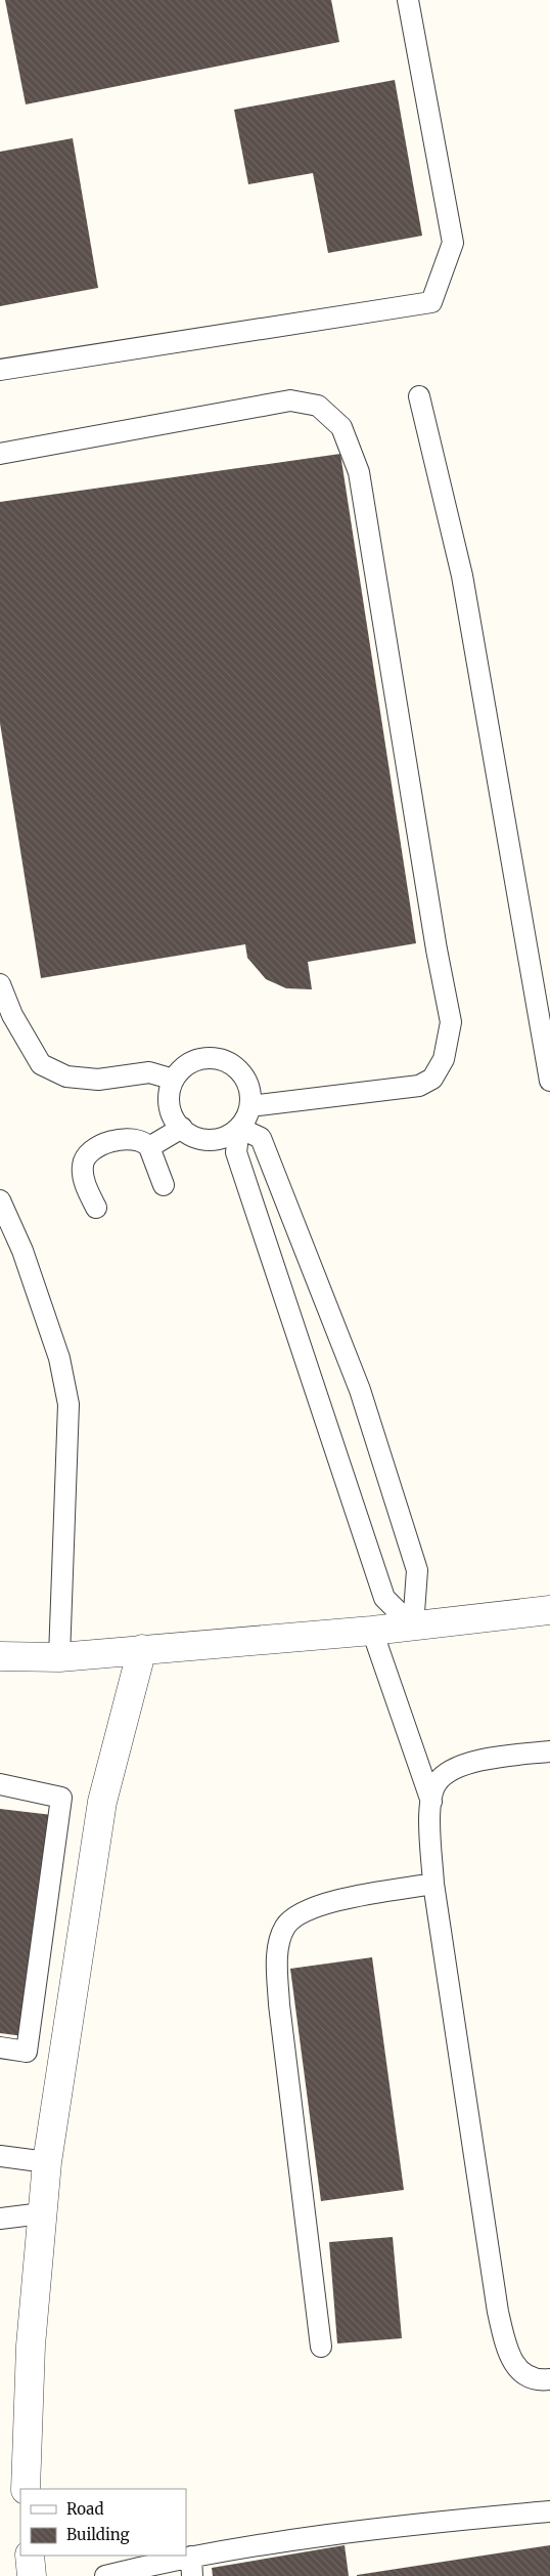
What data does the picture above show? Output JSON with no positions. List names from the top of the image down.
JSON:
{
  "legend": ["Road", "Building"]
}
